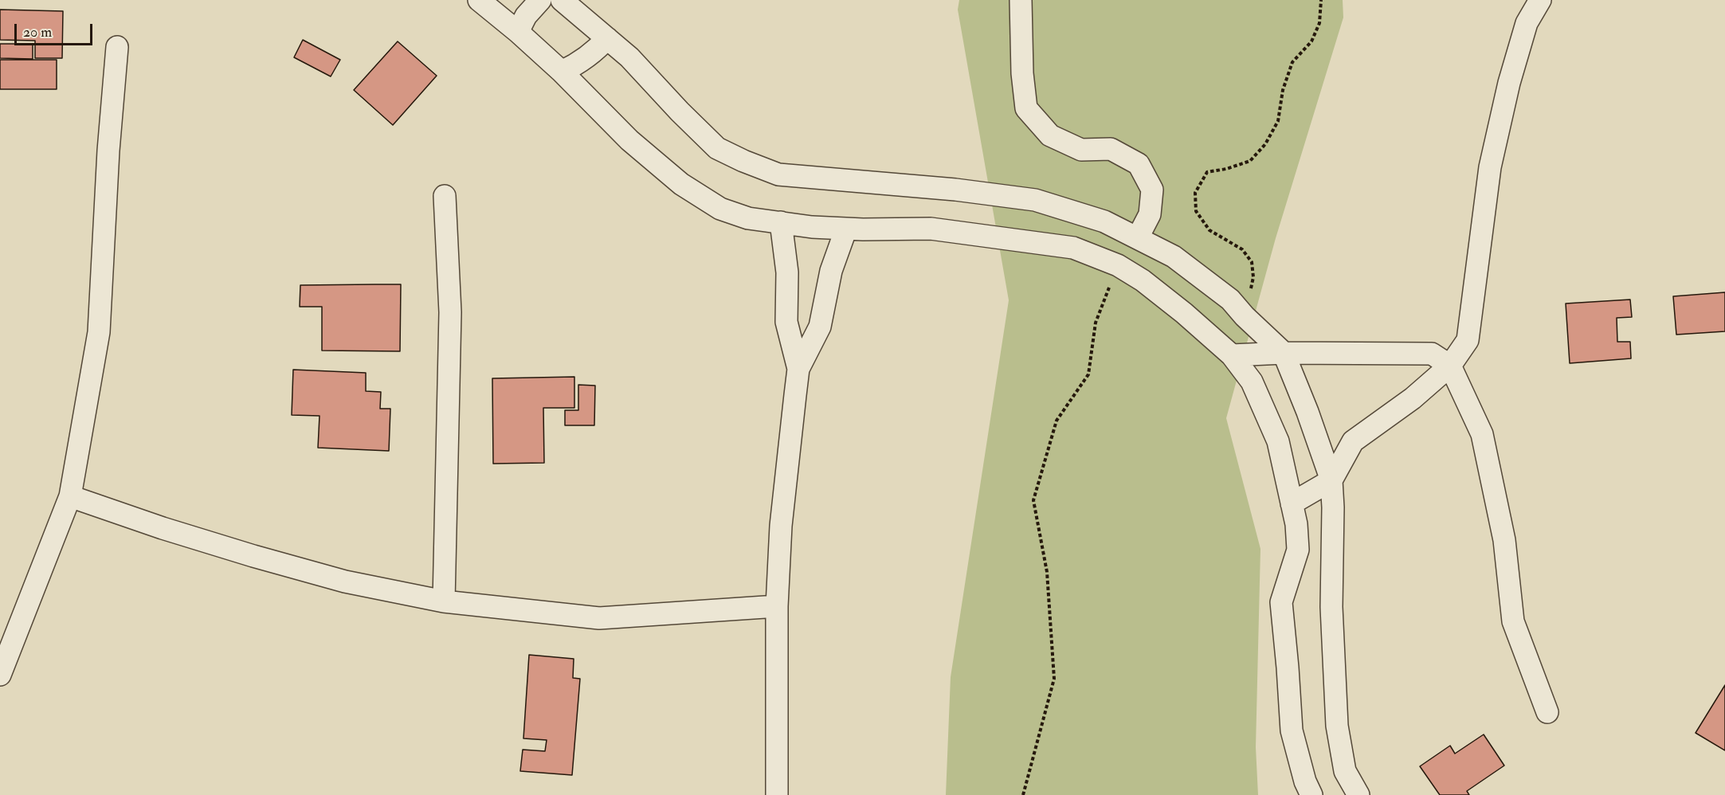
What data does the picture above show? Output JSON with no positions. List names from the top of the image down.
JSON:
{
  "scale_bar": "20 m"
}
